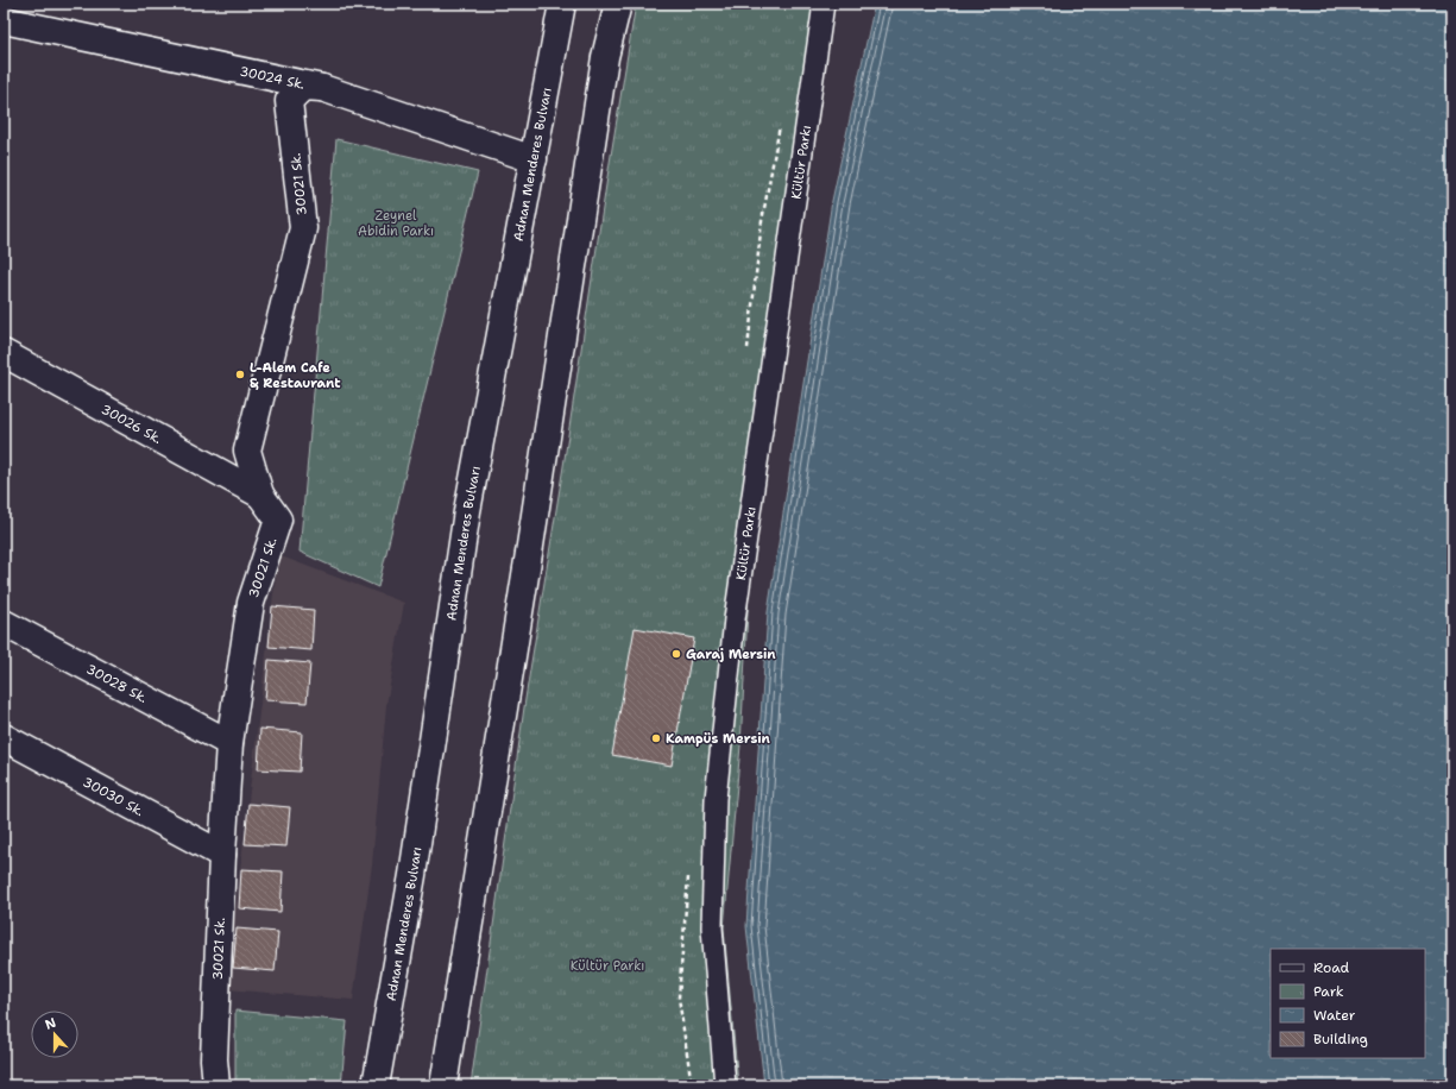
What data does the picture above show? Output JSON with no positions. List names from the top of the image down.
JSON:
{
  "streets": {
    "street": [
      "30024 Sk.",
      "Kültür Parkı",
      "Adnan Menderes Bulvarı",
      "30021 Sk.",
      "30026 Sk.",
      "30028 Sk.",
      "30030 Sk."
    ]
  },
  "crossings": [
    ["30024 Sk.", "Adnan Menderes Bulvarı"],
    ["30024 Sk.", "30021 Sk."],
    ["30021 Sk.", "30026 Sk."],
    ["30021 Sk.", "30028 Sk."],
    ["30021 Sk.", "30030 Sk."]
  ],
  "parks": ["Zeynel Abidin Parkı", "Kültür Parkı"],
  "places": ["L-Alem Cafe & Restaurant", "Garaj Mersin", "Kampüs Mersin"],
  "legend": [
    "Road",
    "Park",
    "Water",
    "Building"
  ],
  "north": "top"
}
